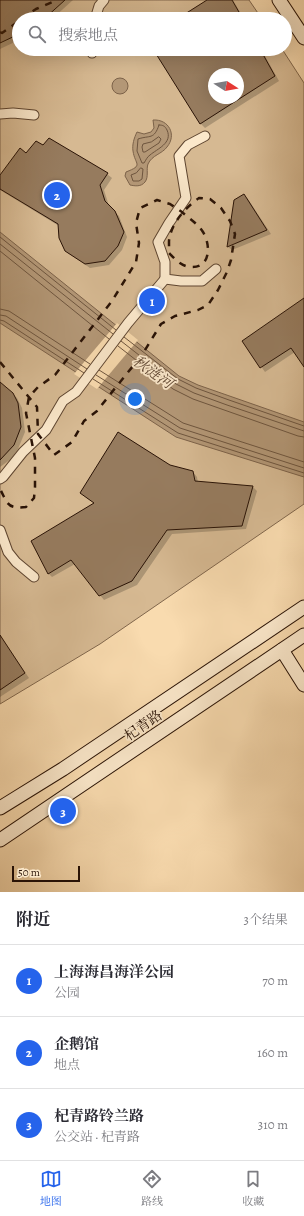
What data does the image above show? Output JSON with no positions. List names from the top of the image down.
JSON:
{
  "streets": {
    "main road": ["杞青路"]
  },
  "water": ["秋涟河"],
  "scale_bar": "50 m",
  "north": "right",
  "page": {
    "search": "搜索地点",
    "pins": ["2", "1", "3"],
    "scale": "50 m",
    "heading": ["附近", "3个结果"],
    "list": [
      {
        "mark": "1",
        "name": "上海海昌海洋公园",
        "note": "公园",
        "value": "70 m"
      },
      {
        "mark": "2",
        "name": "企鹅馆",
        "note": "地点",
        "value": "160 m"
      },
      {
        "mark": "3",
        "name": "杞青路铃兰路",
        "note": "公交站 · 杞青路",
        "value": "310 m"
      }
    ],
    "nav": ["地图", "路线", "收藏"]
  }
}
